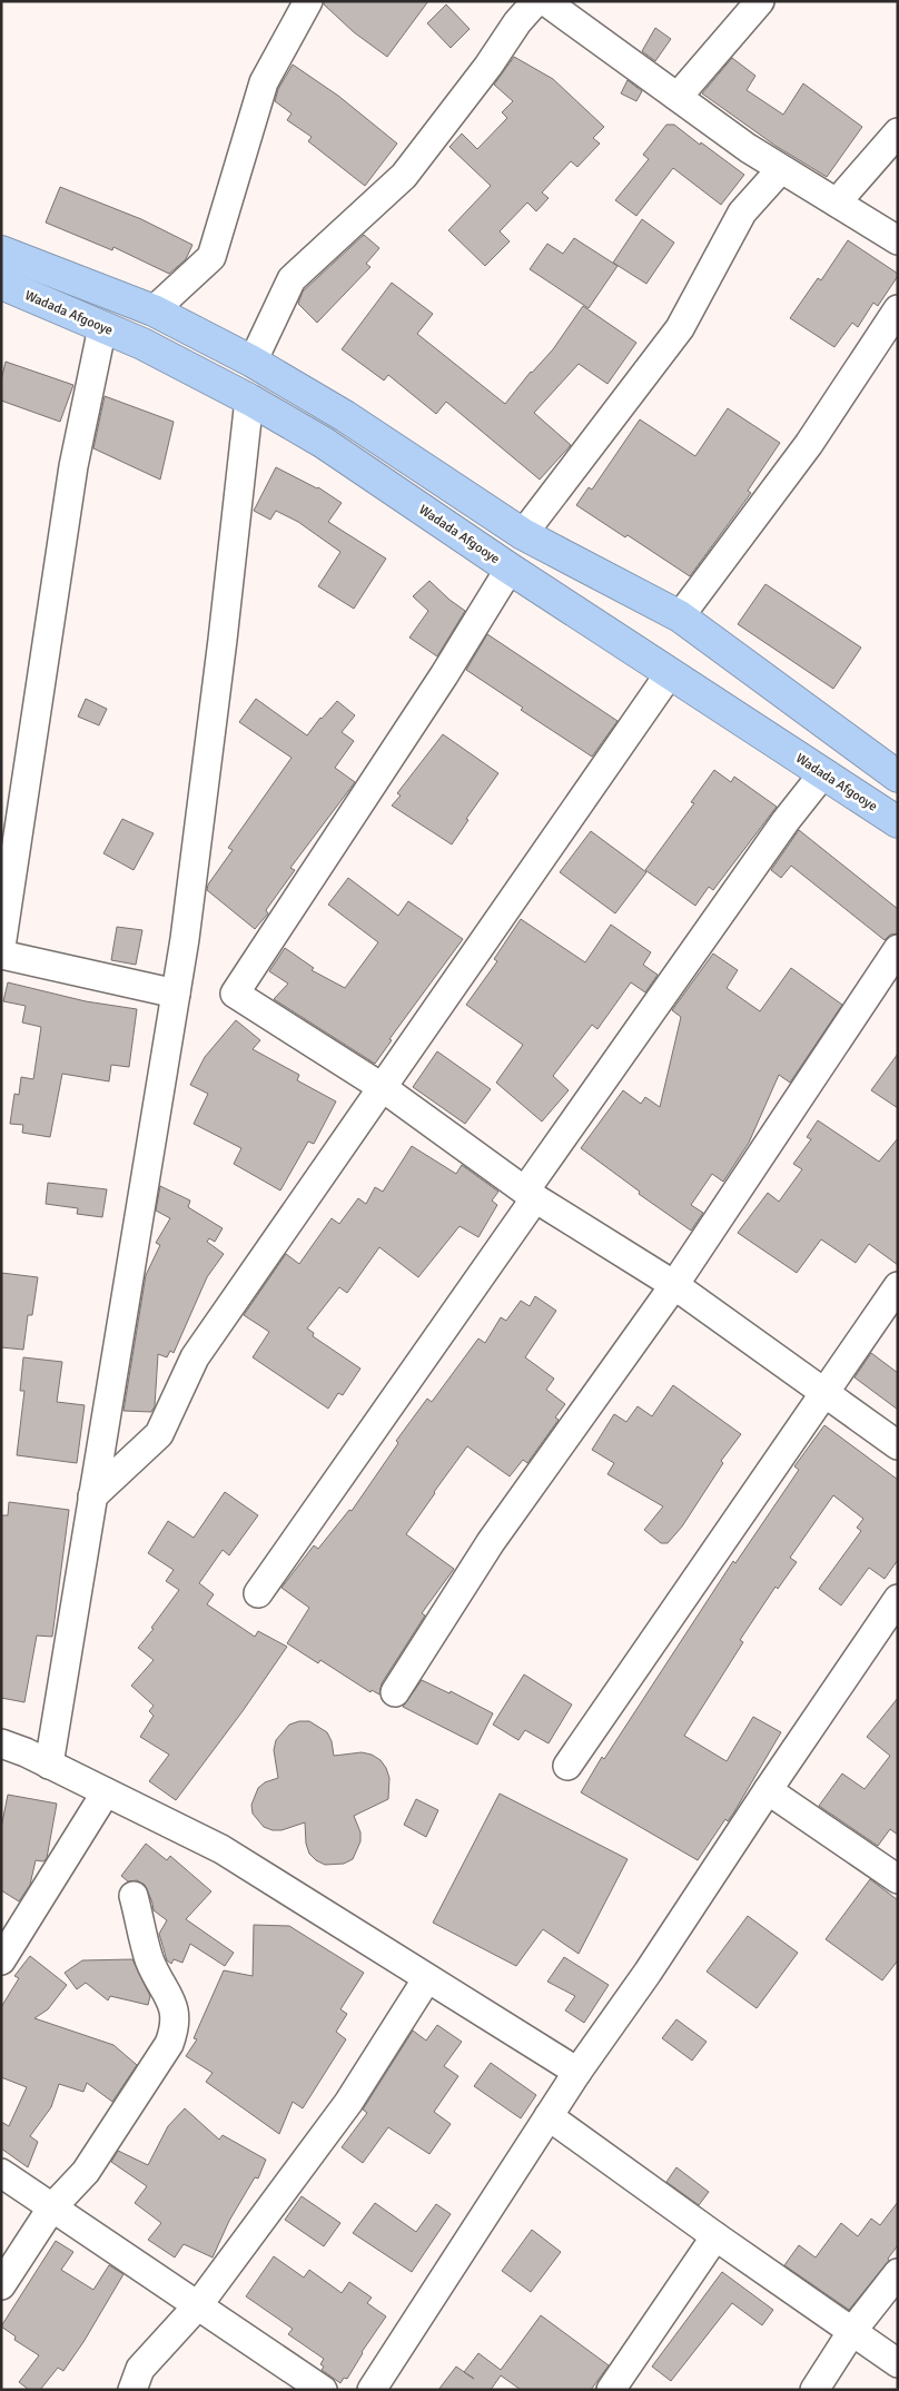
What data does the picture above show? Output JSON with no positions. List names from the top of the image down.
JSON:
{
  "streets": {
    "highway": ["Wadada Afgooye"]
  }
}
